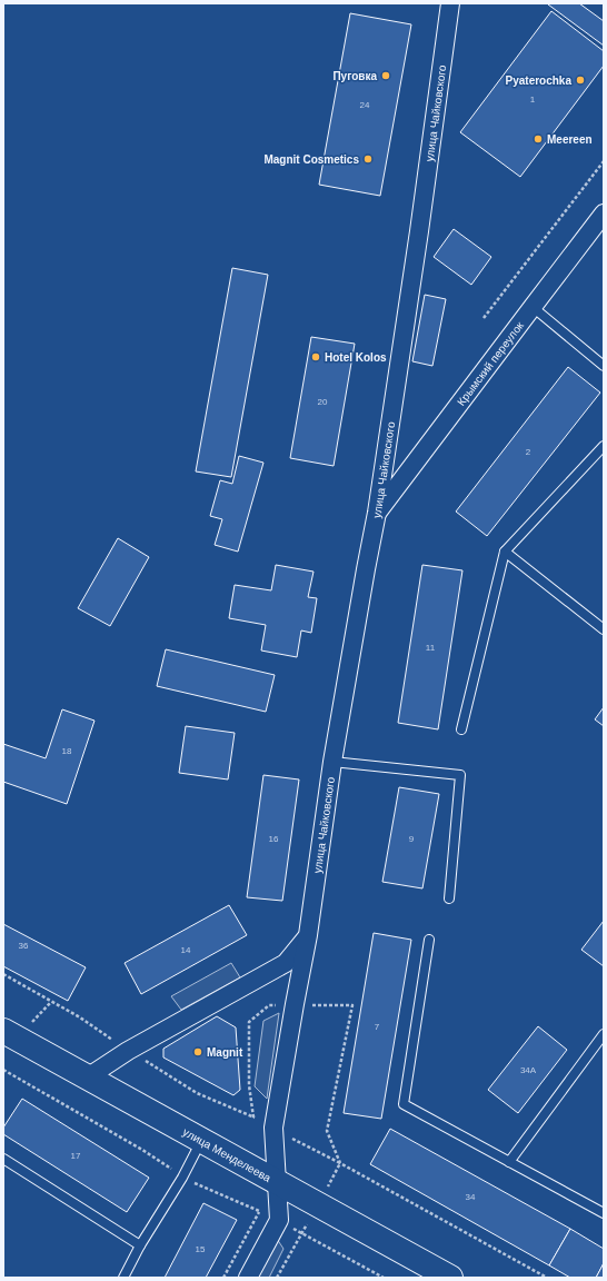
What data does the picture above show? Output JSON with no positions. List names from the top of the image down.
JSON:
{
  "streets": {
    "main road": ["улица Менделеева"],
    "street": ["улица Чайковского", "Крымский переулок"]
  },
  "crossings": [
    ["улица Чайковского", "Крымский переулок"],
    ["улица Чайковского", "улица Менделеева"]
  ],
  "places": [
    "Пуговка",
    "Pyaterochka",
    "Meereen",
    "Magnit Cosmetics",
    "Hotel Kolos",
    "Magnit"
  ],
  "house_numbers": [
    "1",
    "24",
    "20",
    "2",
    "11",
    "18",
    "16",
    "9",
    "36",
    "14",
    "7",
    "34А",
    "17",
    "34",
    "15"
  ]
}
